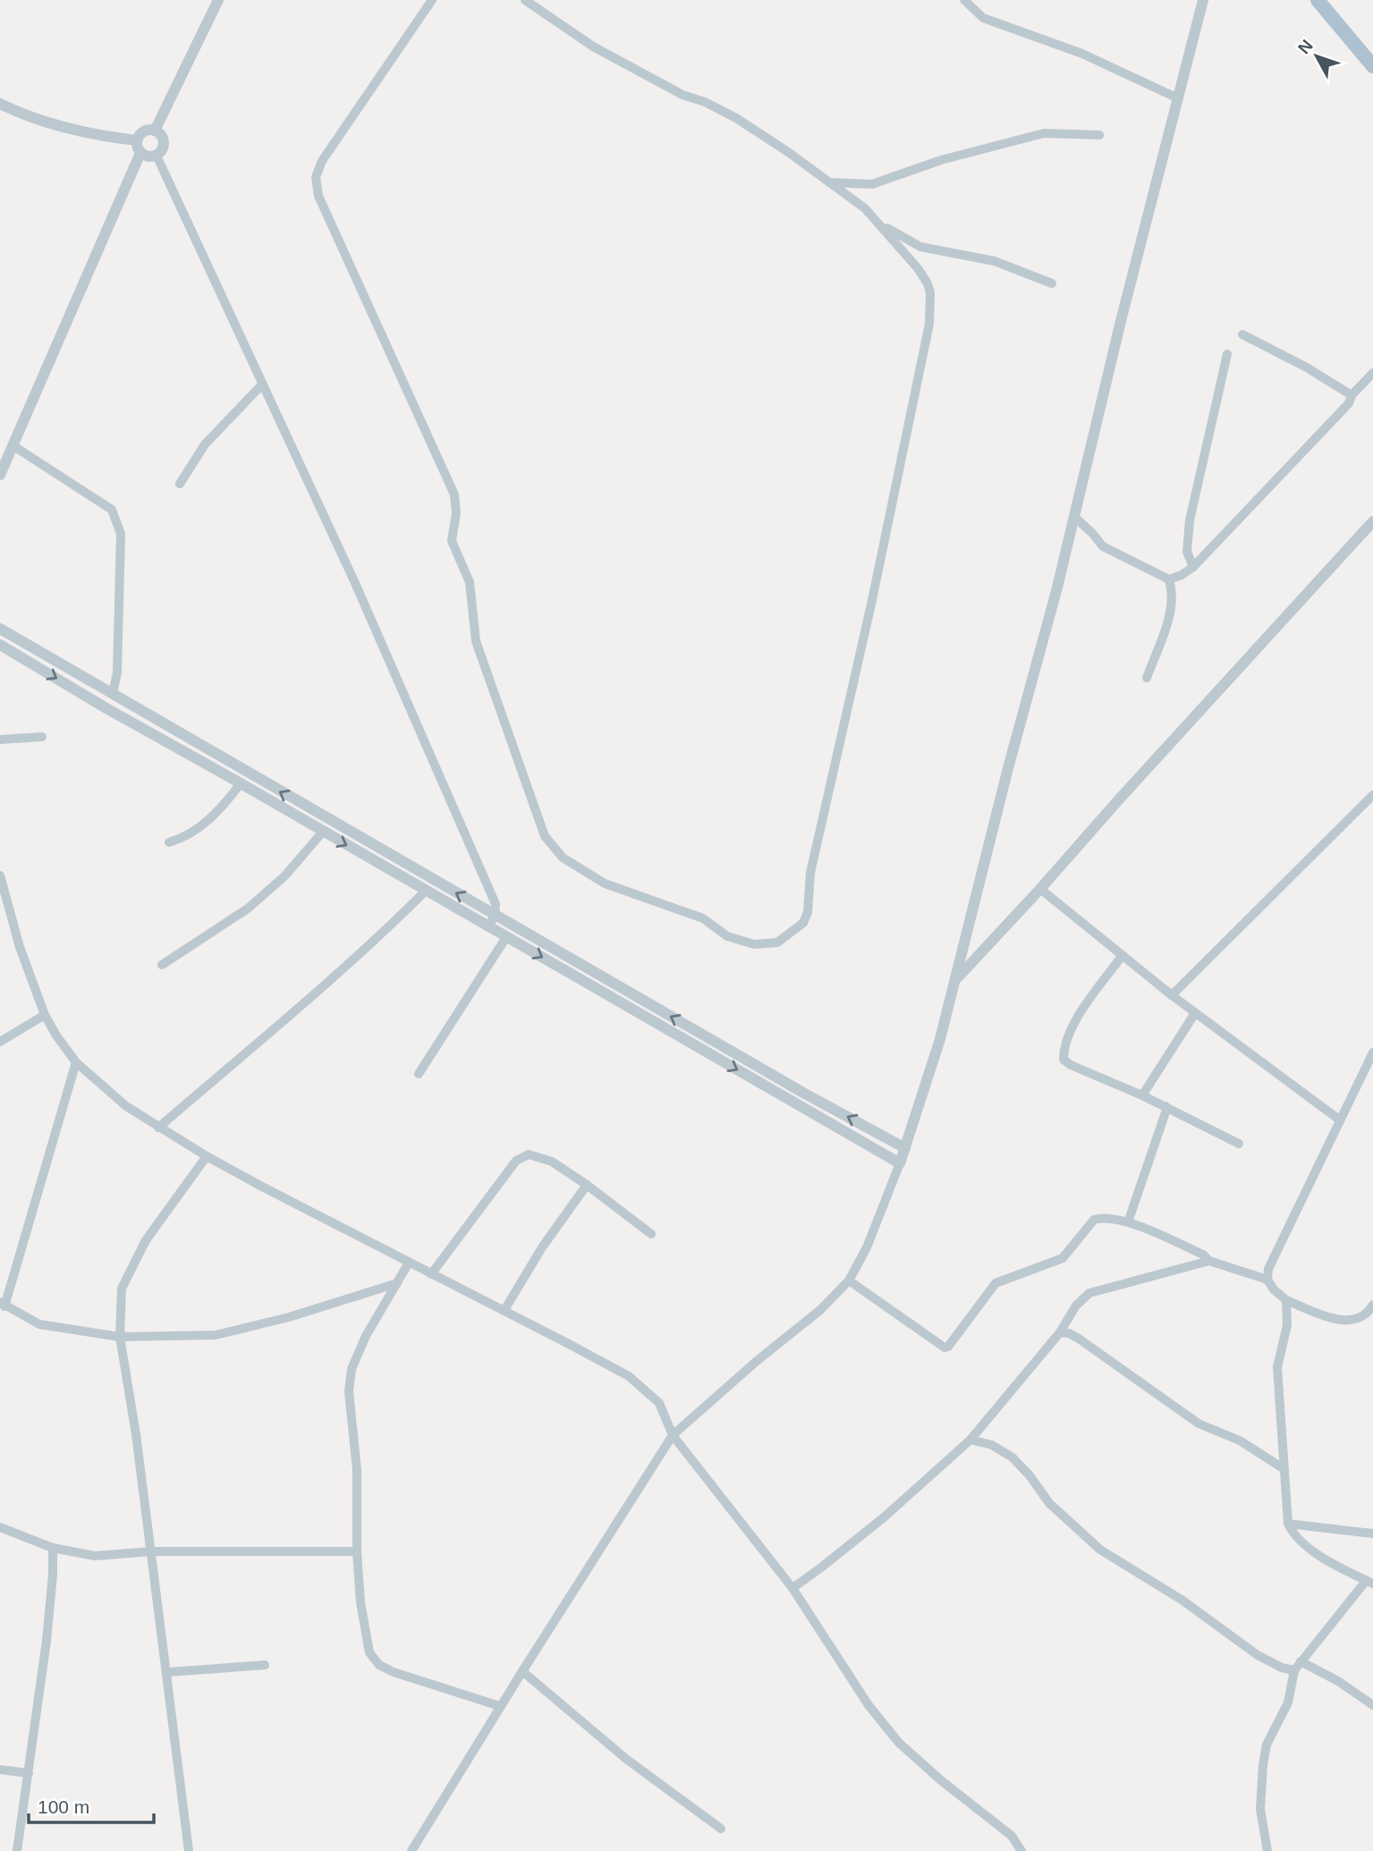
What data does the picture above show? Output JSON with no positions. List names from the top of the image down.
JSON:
{
  "scale_bar": "100 m",
  "north": "top left"
}
